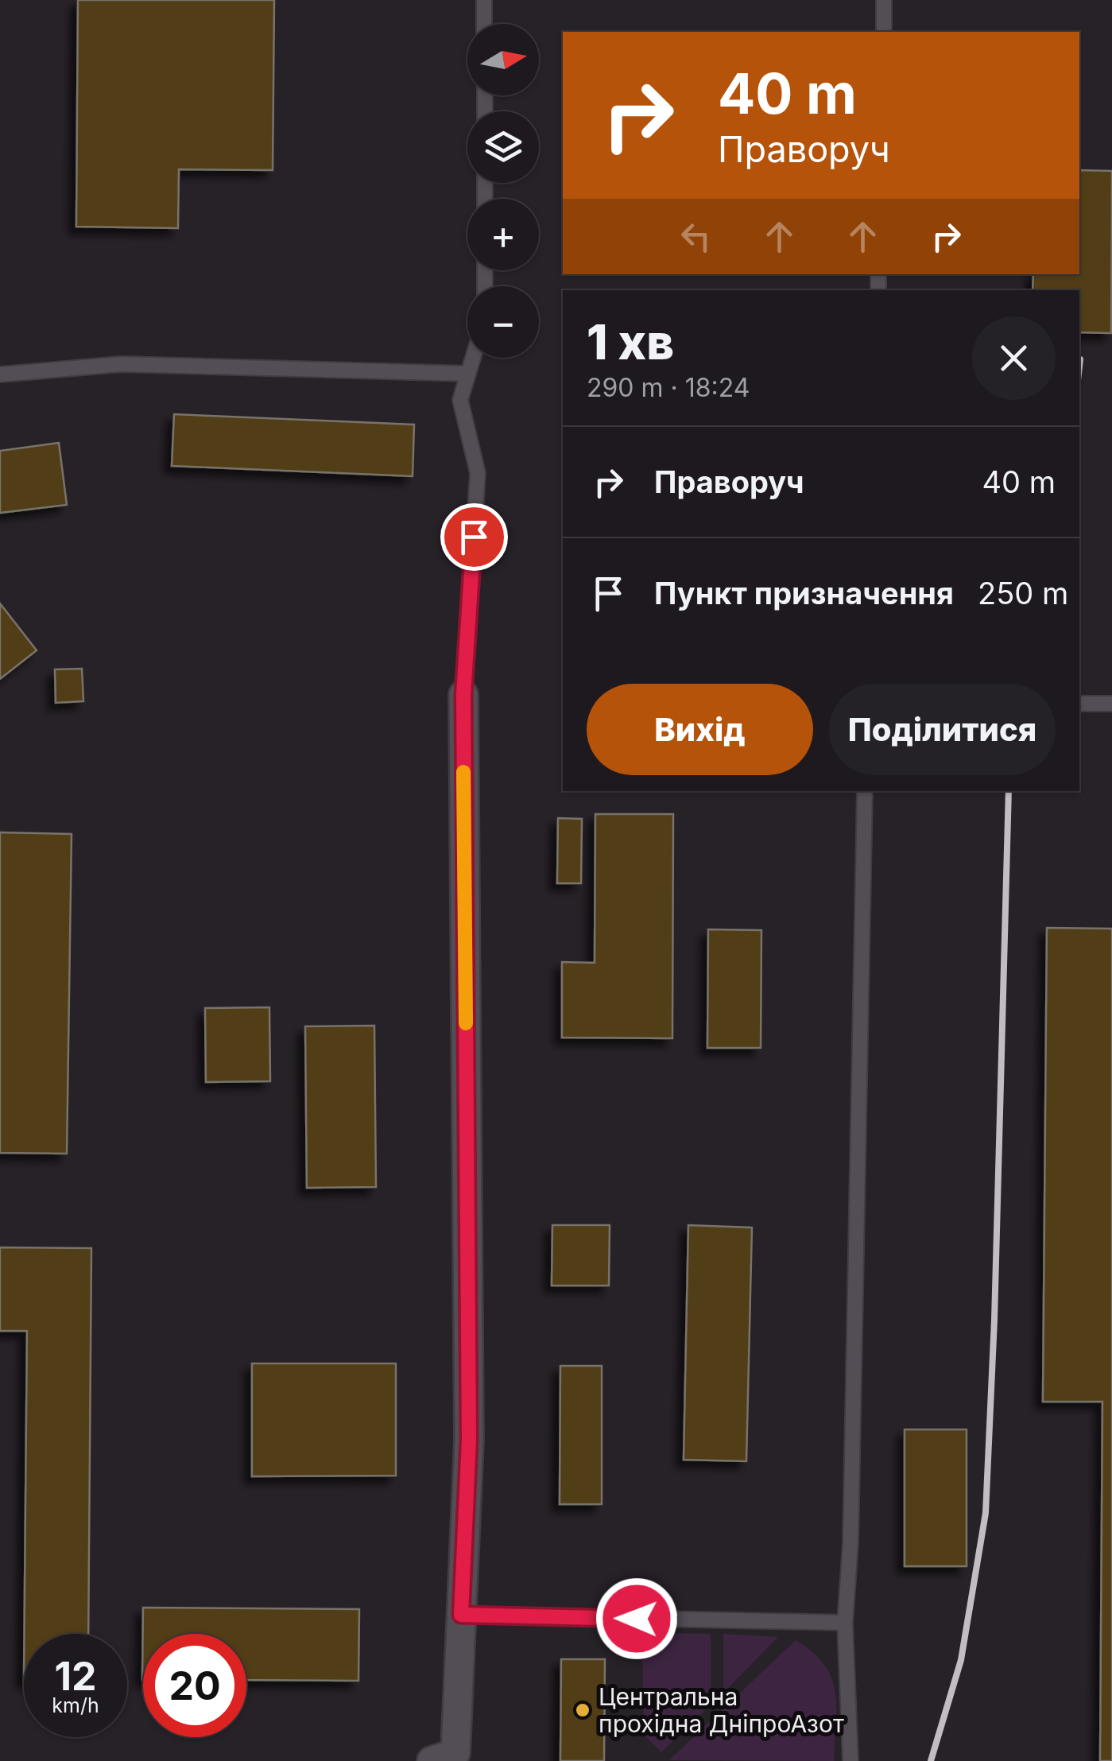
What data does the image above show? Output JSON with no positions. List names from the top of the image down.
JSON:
{
  "places": ["Центральна прохідна ДніпроАзот"],
  "north": "right",
  "page": {
    "map_buttons": ["+", "−"],
    "turn": ["40 m", "Праворуч"],
    "heading": ["1 хв", "290 m · 18:24"],
    "list": [
      {
        "name": "Праворуч",
        "value": "40 m"
      },
      {
        "name": "Пункт призначення",
        "value": "250 m"
      }
    ],
    "buttons": ["Вихід", "Поділитися"],
    "speed": "12 km/h",
    "limit": "20"
  }
}
